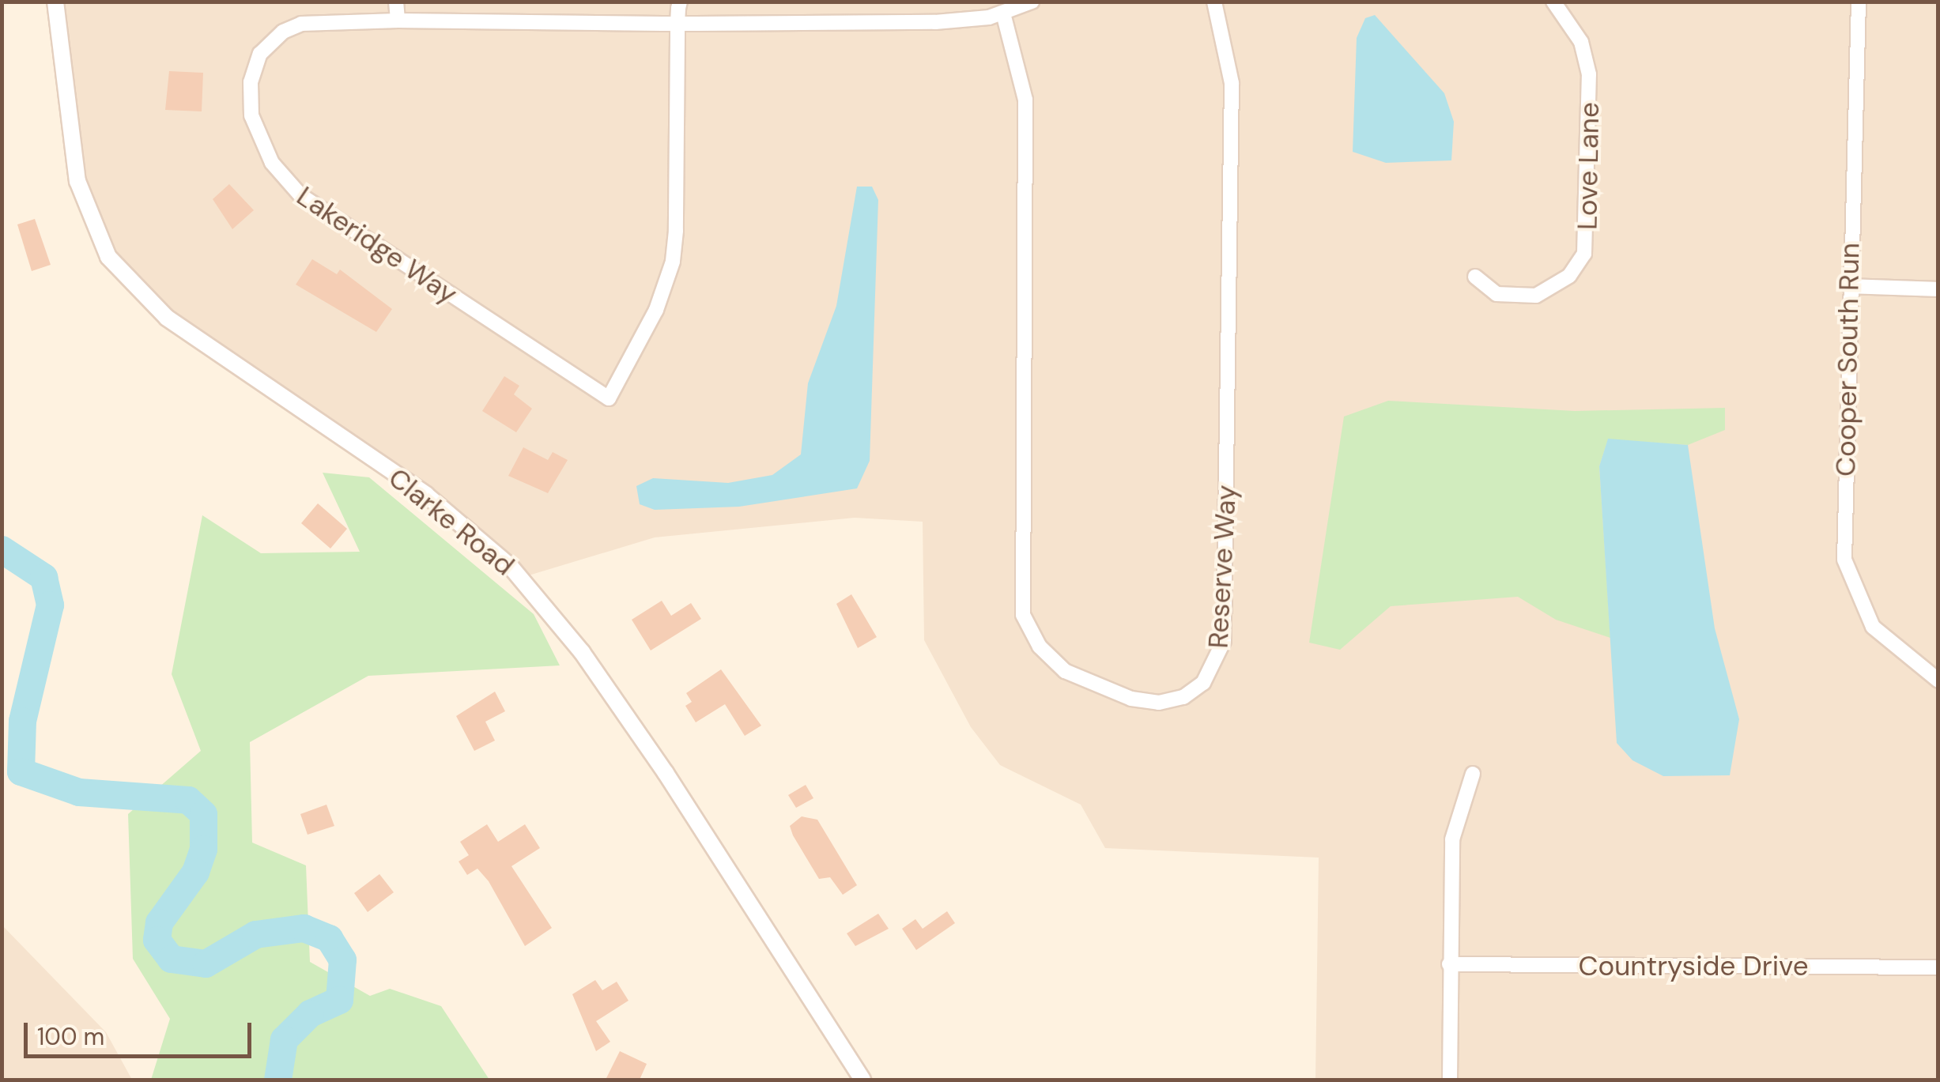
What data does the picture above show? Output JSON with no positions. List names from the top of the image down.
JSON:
{
  "streets": {
    "street": [
      "Love Lane",
      "Lakeridge Way",
      "Cooper South Run",
      "Clarke Road",
      "Reserve Way",
      "Countryside Drive"
    ]
  },
  "crossings": [
    ["Lakeridge Way", "Reserve Way"]
  ],
  "scale_bar": "100 m"
}
